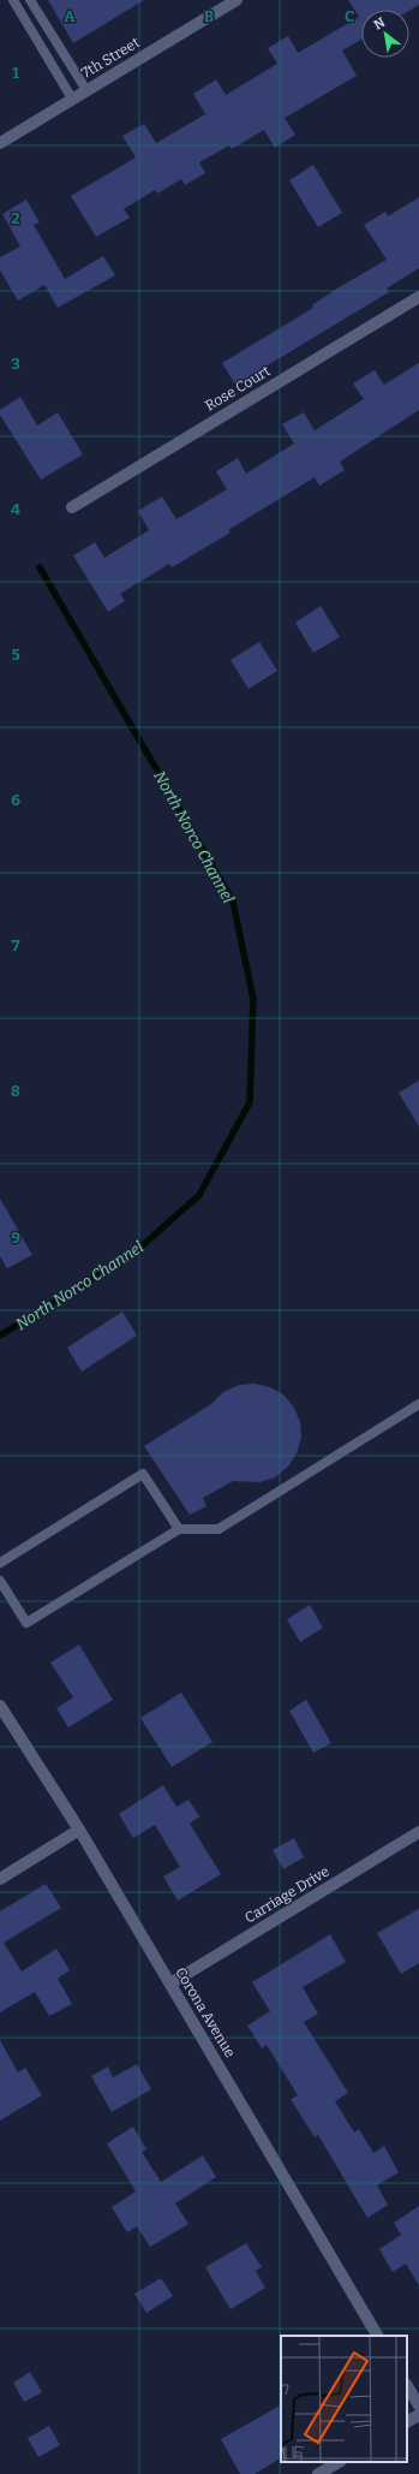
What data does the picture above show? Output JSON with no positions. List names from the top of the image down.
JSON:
{
  "streets": {
    "street": [
      "7th Street",
      "Rose Court",
      "Carriage Drive",
      "Corona Avenue"
    ]
  },
  "crossings": [
    ["Carriage Drive", "Corona Avenue"]
  ],
  "water": ["North Norco Channel"],
  "north": "top left",
  "grid": {
    "columns": ["A", "B", "C"],
    "rows": [
      "1",
      "2",
      "3",
      "4",
      "5",
      "6",
      "7",
      "8",
      "9"
    ]
  }
}
